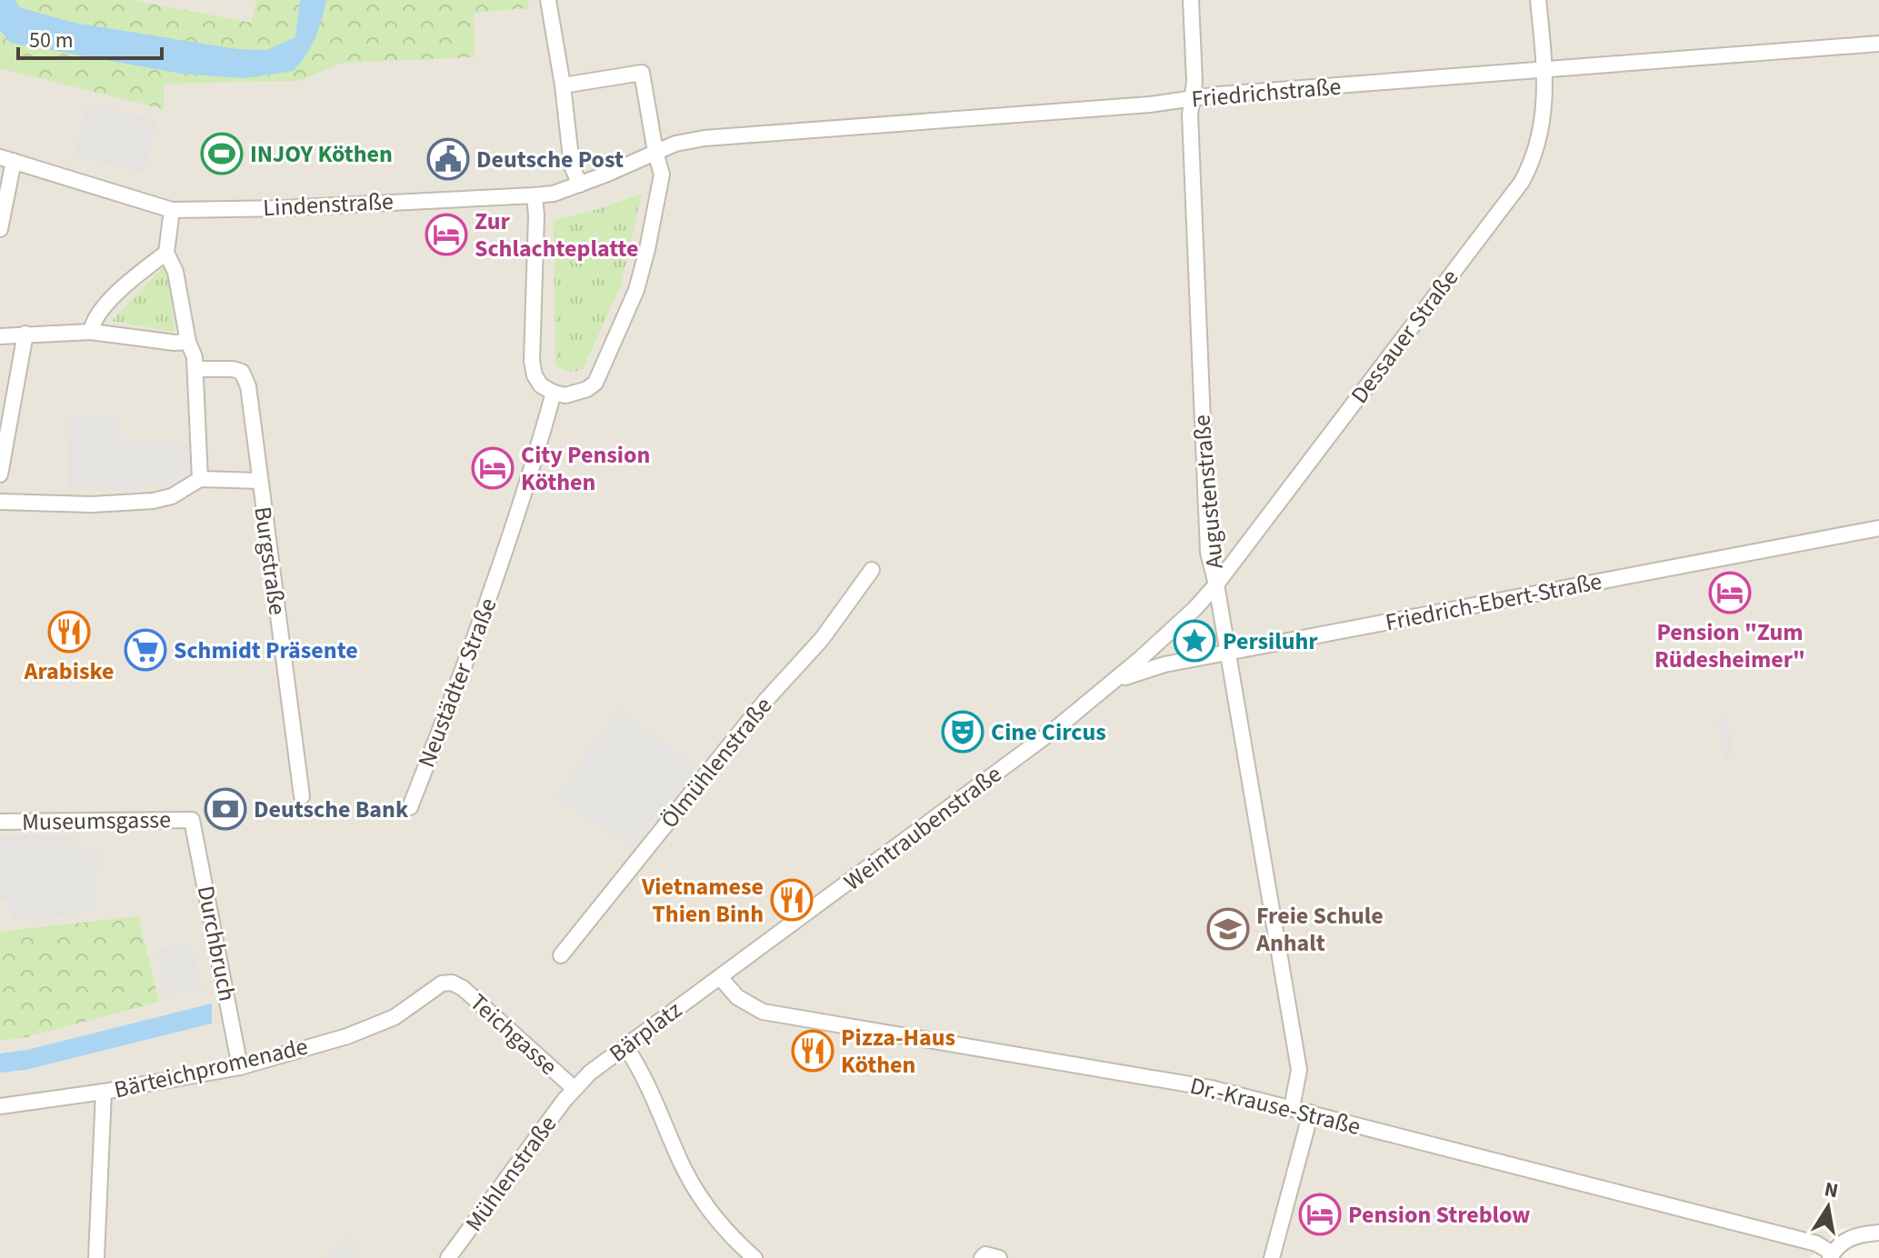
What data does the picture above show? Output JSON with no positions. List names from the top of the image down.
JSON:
{
  "streets": {
    "street": [
      "Friedrichstraße",
      "Lindenstraße",
      "Dessauer Straße",
      "Augustenstraße",
      "Burgstraße",
      "Friedrich-Ebert-Straße",
      "Neustädter Straße",
      "Ölmühlenstraße",
      "Museumsgasse",
      "Weintraubenstraße",
      "Durchbruch",
      "Bärplatz",
      "Teichgasse",
      "Bärteichpromenade",
      "Dr.-Krause-Straße",
      "Mühlenstraße"
    ]
  },
  "crossings": [
    ["Friedrichstraße", "Lindenstraße"],
    ["Friedrichstraße", "Dessauer Straße"],
    ["Friedrichstraße", "Augustenstraße"],
    ["Dessauer Straße", "Augustenstraße"],
    ["Dessauer Straße", "Weintraubenstraße"],
    ["Augustenstraße", "Friedrich-Ebert-Straße"],
    ["Augustenstraße", "Weintraubenstraße"],
    ["Augustenstraße", "Dr.-Krause-Straße"],
    ["Friedrich-Ebert-Straße", "Weintraubenstraße"],
    ["Museumsgasse", "Durchbruch"],
    ["Weintraubenstraße", "Bärplatz"],
    ["Weintraubenstraße", "Dr.-Krause-Straße"],
    ["Durchbruch", "Bärteichpromenade"],
    ["Bärplatz", "Teichgasse"],
    ["Bärplatz", "Dr.-Krause-Straße"],
    ["Bärplatz", "Mühlenstraße"],
    ["Teichgasse", "Bärteichpromenade"],
    ["Teichgasse", "Mühlenstraße"]
  ],
  "places": {
    "sports": ["INJOY Köthen"],
    "public building": ["Deutsche Post"],
    "hotel": [
      "Zur Schlachteplatte",
      "City Pension Köthen",
      "Pension \"Zum Rüdesheimer\"",
      "Pension Streblow"
    ],
    "restaurant": ["Arabiske", "Vietnamese Thien Binh", "Pizza-Haus Köthen"],
    "place": ["Persiluhr"],
    "supermarket": ["Schmidt Präsente"],
    "theatre": ["Cine Circus"],
    "bank": ["Deutsche Bank"],
    "school or university": ["Freie Schule Anhalt"]
  },
  "scale_bar": "50 m",
  "north": "top"
}
